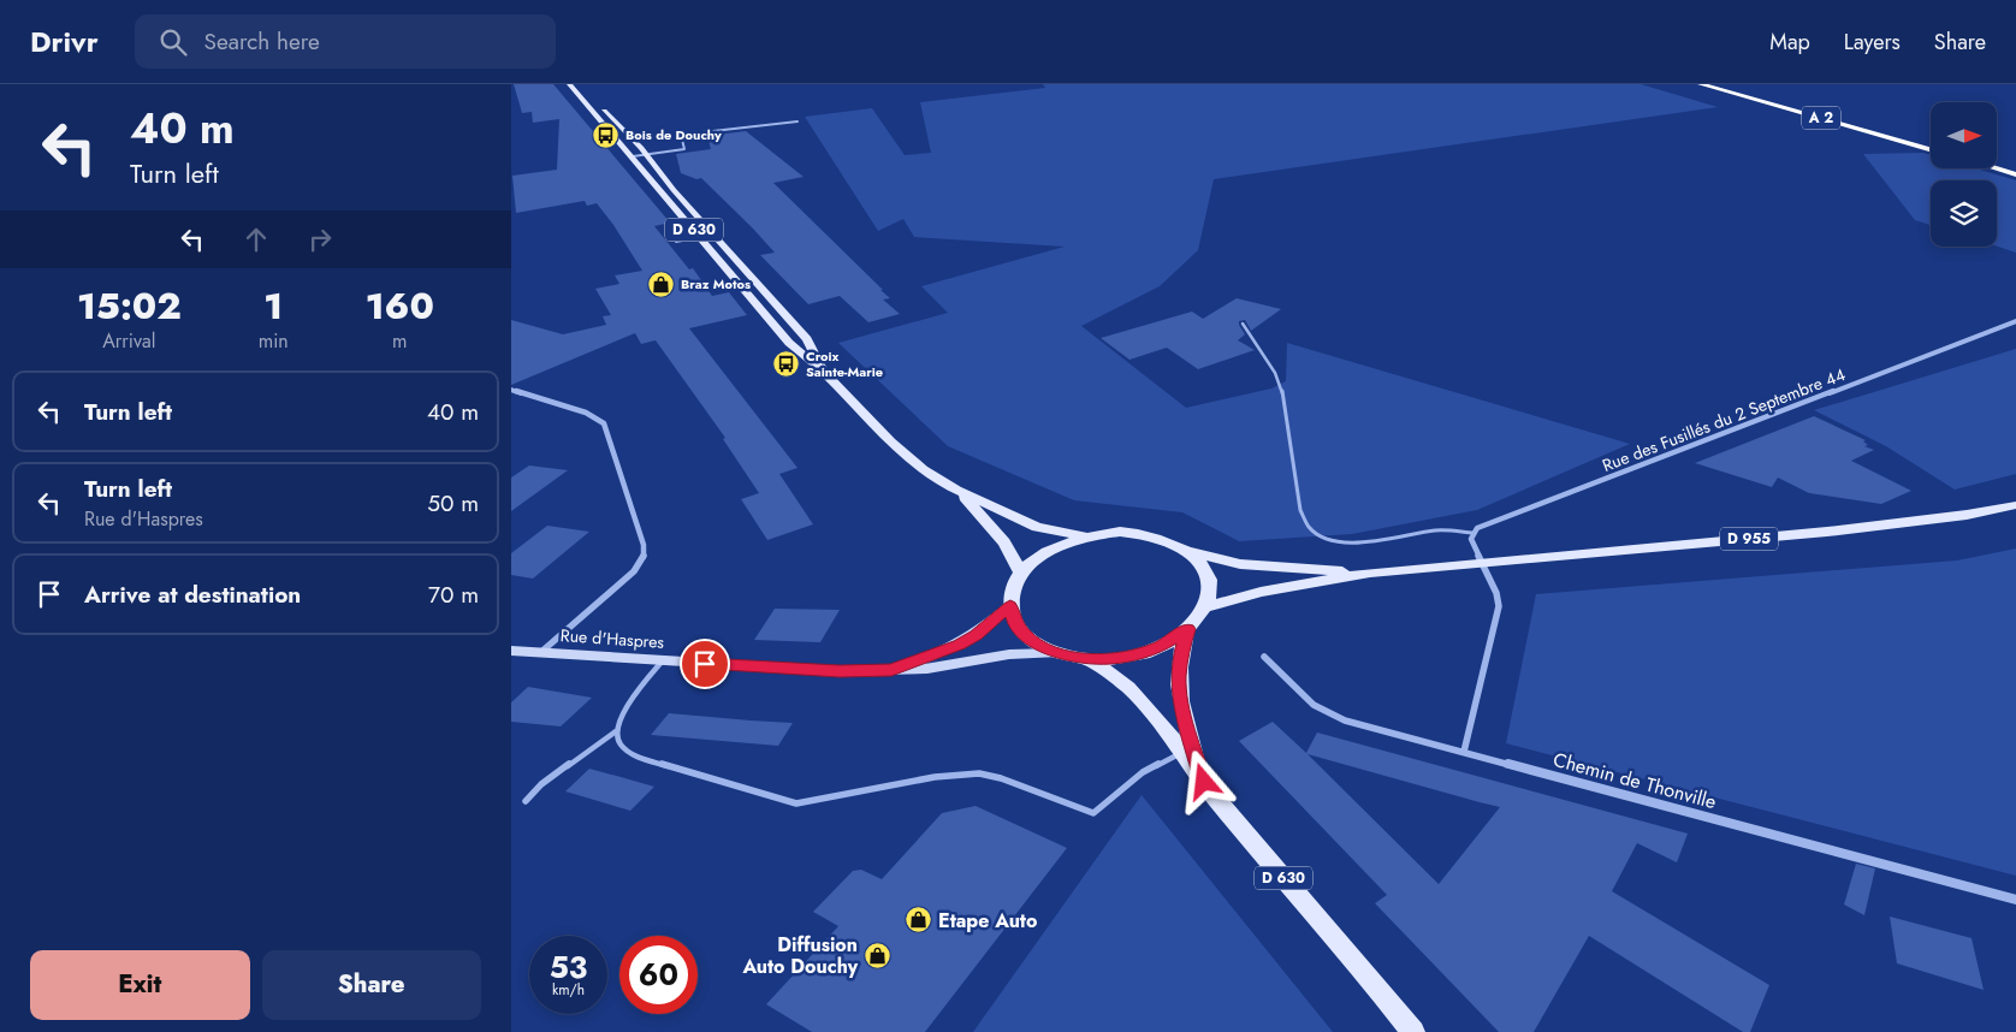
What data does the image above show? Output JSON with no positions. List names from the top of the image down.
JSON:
{
  "streets": {
    "highway": ["A 2"],
    "main road": ["D 630", "D 955", "Rue d'Haspres"],
    "street": ["Rue des Fusillés du 2 Septembre 44", "Chemin de Thonville"]
  },
  "crossings": [
    ["D 630", "D 955"],
    ["D 630", "Rue d'Haspres"],
    ["D 955", "Rue d'Haspres"]
  ],
  "places": {
    "bus stop": ["Bois de Douchy", "Croix Sainte-Marie"],
    "shop": ["Braz Motos", "Etape Auto", "Diffusion Auto Douchy"]
  },
  "north": "right",
  "page": {
    "header": "Drivr",
    "search": "Search here",
    "nav": ["Map", "Layers", "Share"],
    "turn": ["40 m", "Turn left"],
    "eta": [
      "15:02",
      "Arrival",
      "1",
      "min",
      "160",
      "m"
    ],
    "list": [
      {
        "name": "Turn left",
        "value": "40 m"
      },
      {
        "name": "Turn left",
        "note": "Rue d'Haspres",
        "value": "50 m"
      },
      {
        "name": "Arrive at destination",
        "value": "70 m"
      }
    ],
    "speed": "53 km/h",
    "limit": "60",
    "buttons": ["Exit", "Share"]
  }
}
